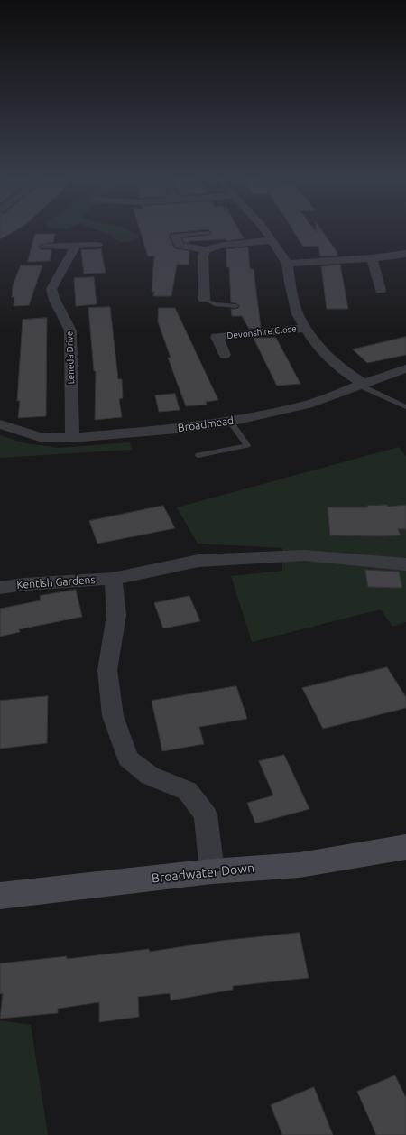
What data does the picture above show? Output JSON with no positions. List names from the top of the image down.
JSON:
{
  "streets": {
    "street": [
      "Devonshire Close",
      "Leneda Drive",
      "Broadmead",
      "Kentish Gardens",
      "Broadwater Down"
    ]
  },
  "crossings": [
    ["Leneda Drive", "Broadmead"]
  ]
}
